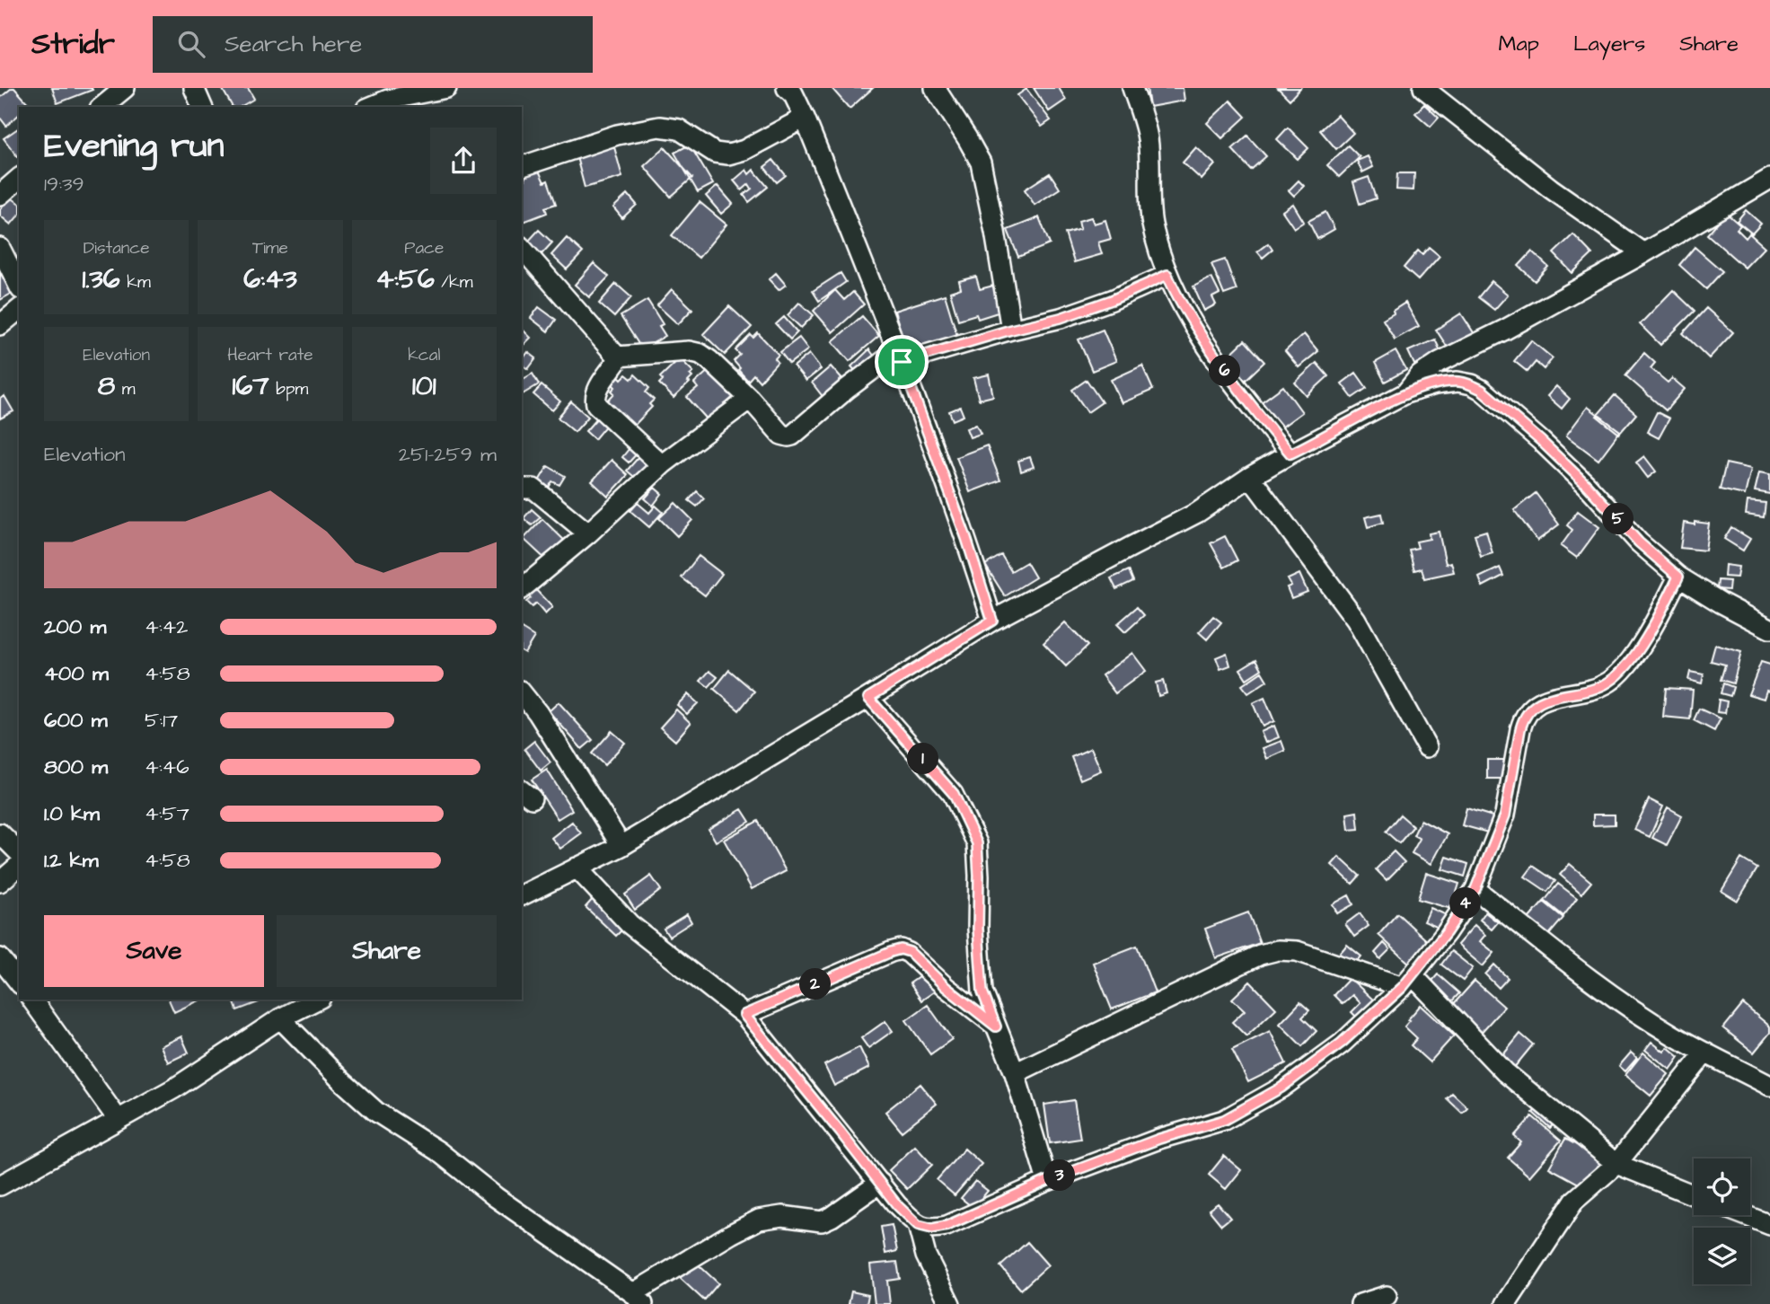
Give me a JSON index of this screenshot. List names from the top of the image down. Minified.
{"page":{"header":"Stridr","search":"Search here","nav":["Map","Layers","Share"],"heading":["Evening run","19:39"],"stats":[["Distance","1.36 km"],["Time","6:43"],["Pace","4:56 /km"],["Elevation","8 m"],["Heart rate","167 bpm"],["kcal","101"]],"pins":["6","5","1","4","2","3"],"chart":["Elevation","251–259 m"],"list":[{"name":"200 m","note":"4:42"},{"name":"400 m","note":"4:58"},{"name":"600 m","note":"5:17"},{"name":"800 m","note":"4:46"},{"name":"1.0 km","note":"4:57"},{"name":"1.2 km","note":"4:58"}],"buttons":["Save","Share"]}}
